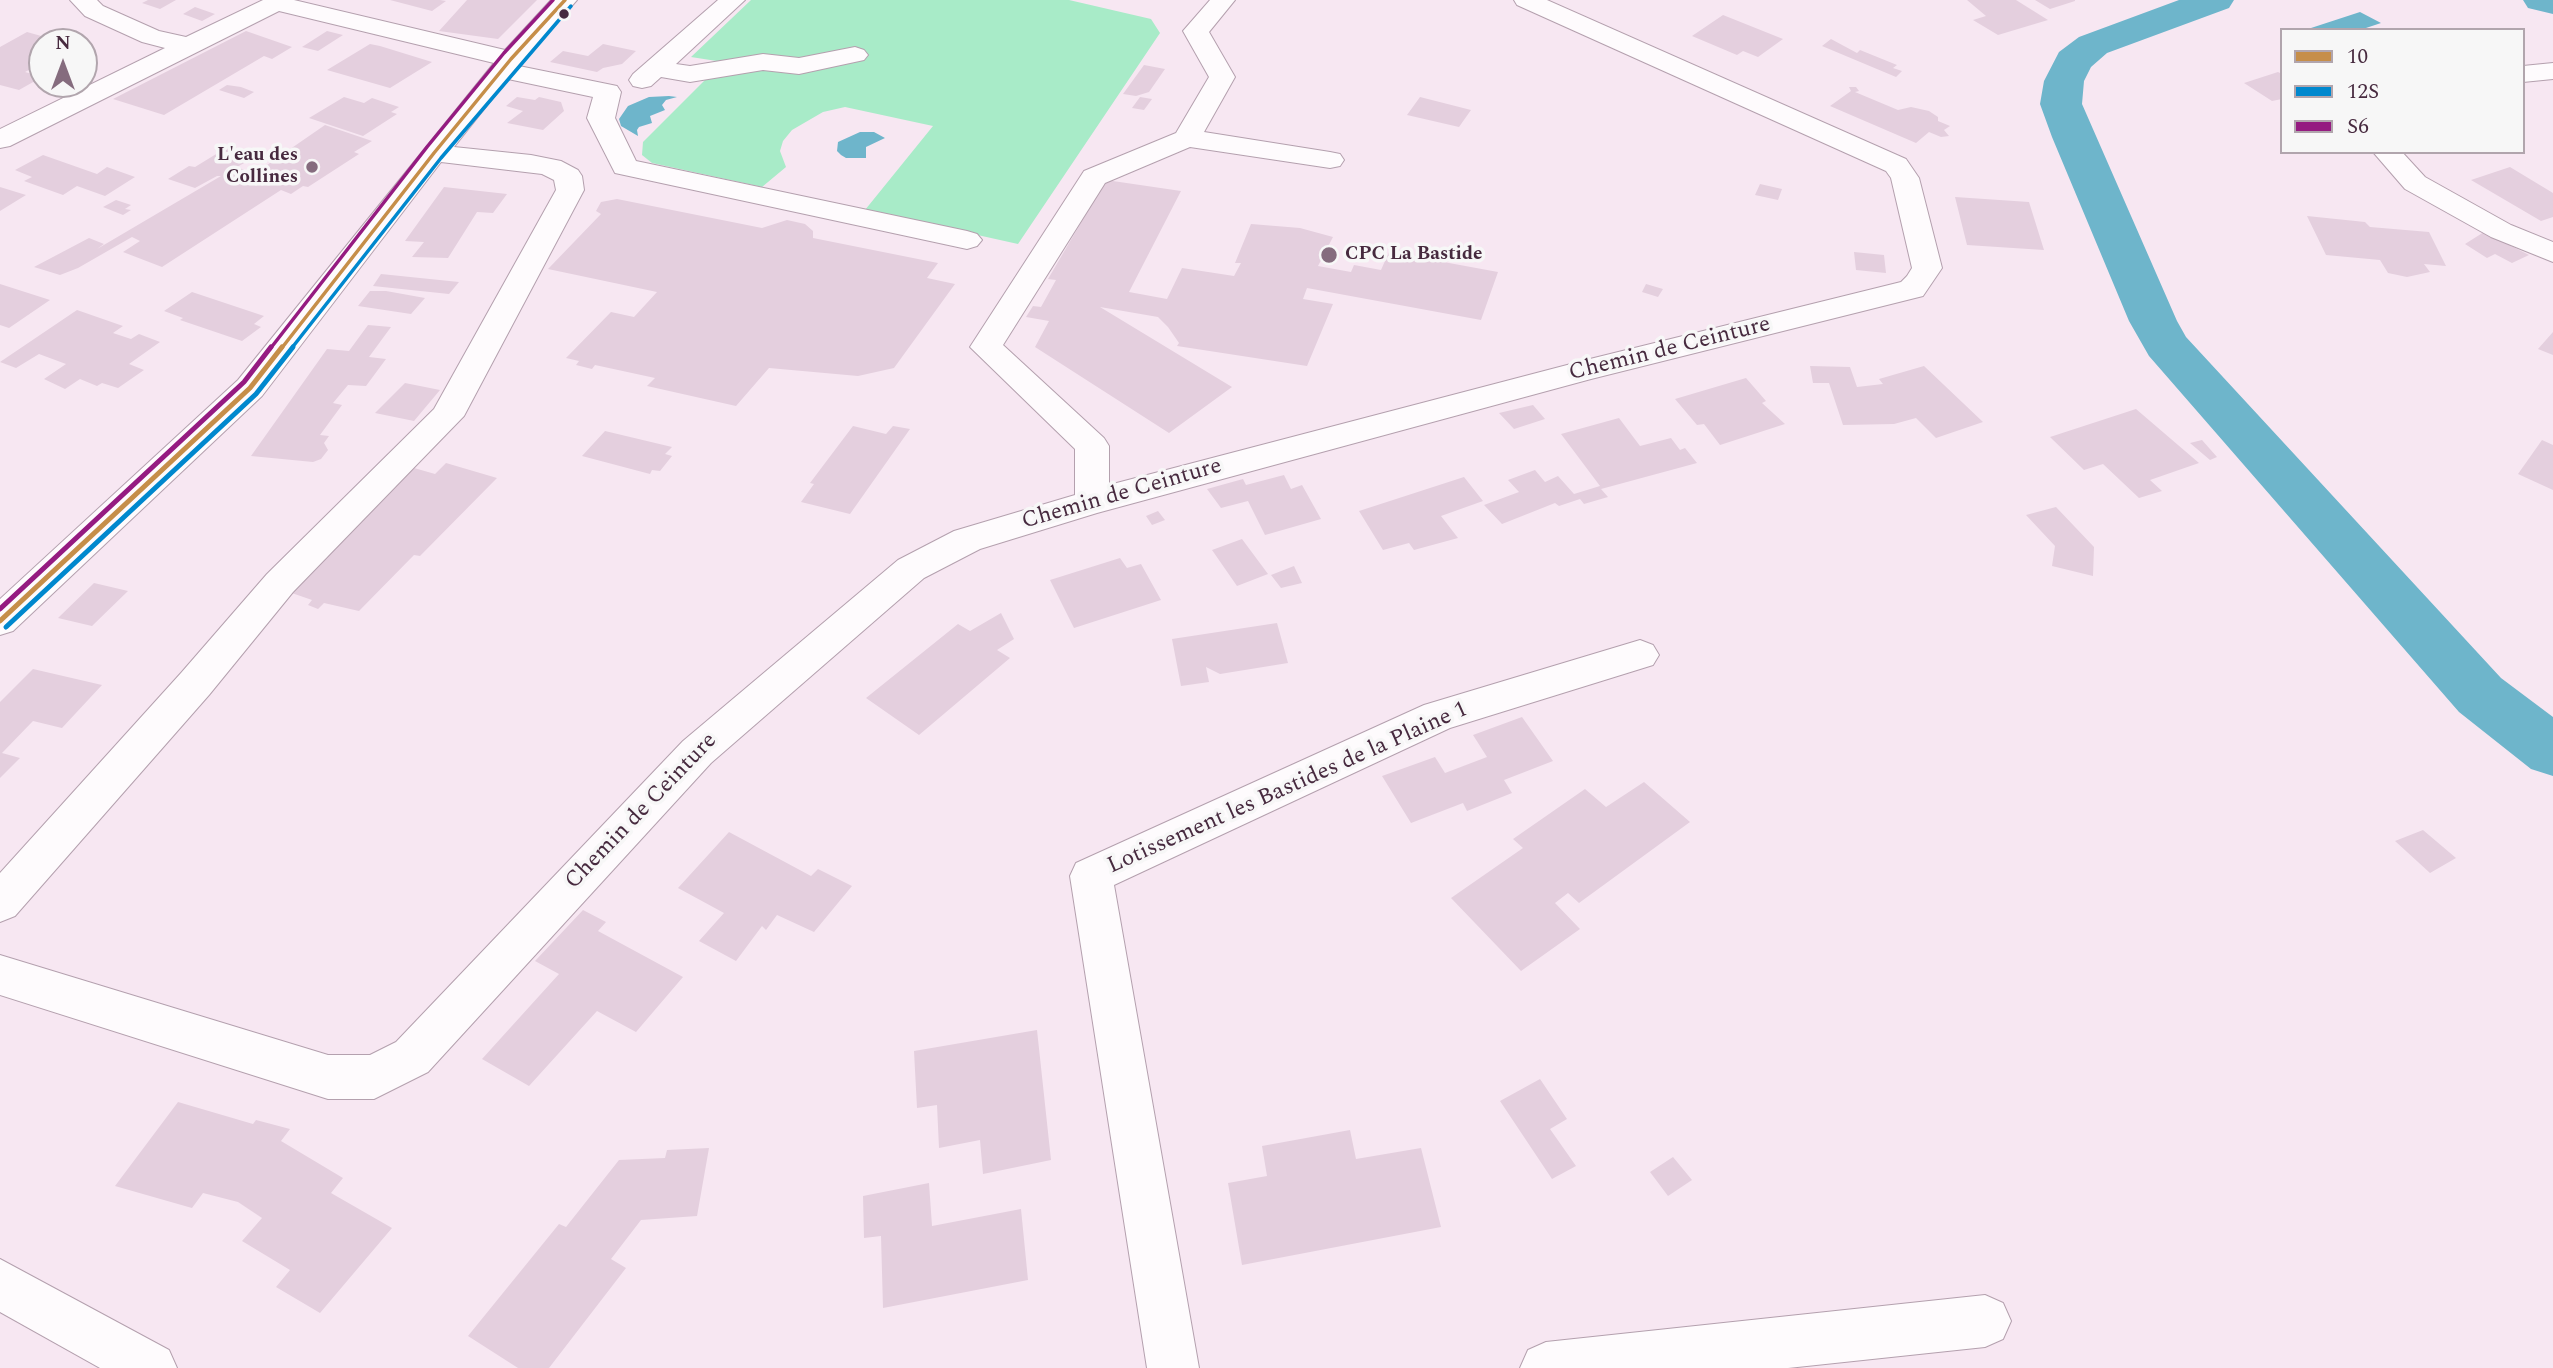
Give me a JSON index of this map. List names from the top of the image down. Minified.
{"streets":{"street":["Chemin de Ceinture","Lotissement les Bastides de la Plaine 1"]},"places":["L'eau des Collines","CPC La Bastide"],"lines":["transit line 10","transit line S6","transit line 12S"],"legend":["10","12S","S6"],"north":"top"}
